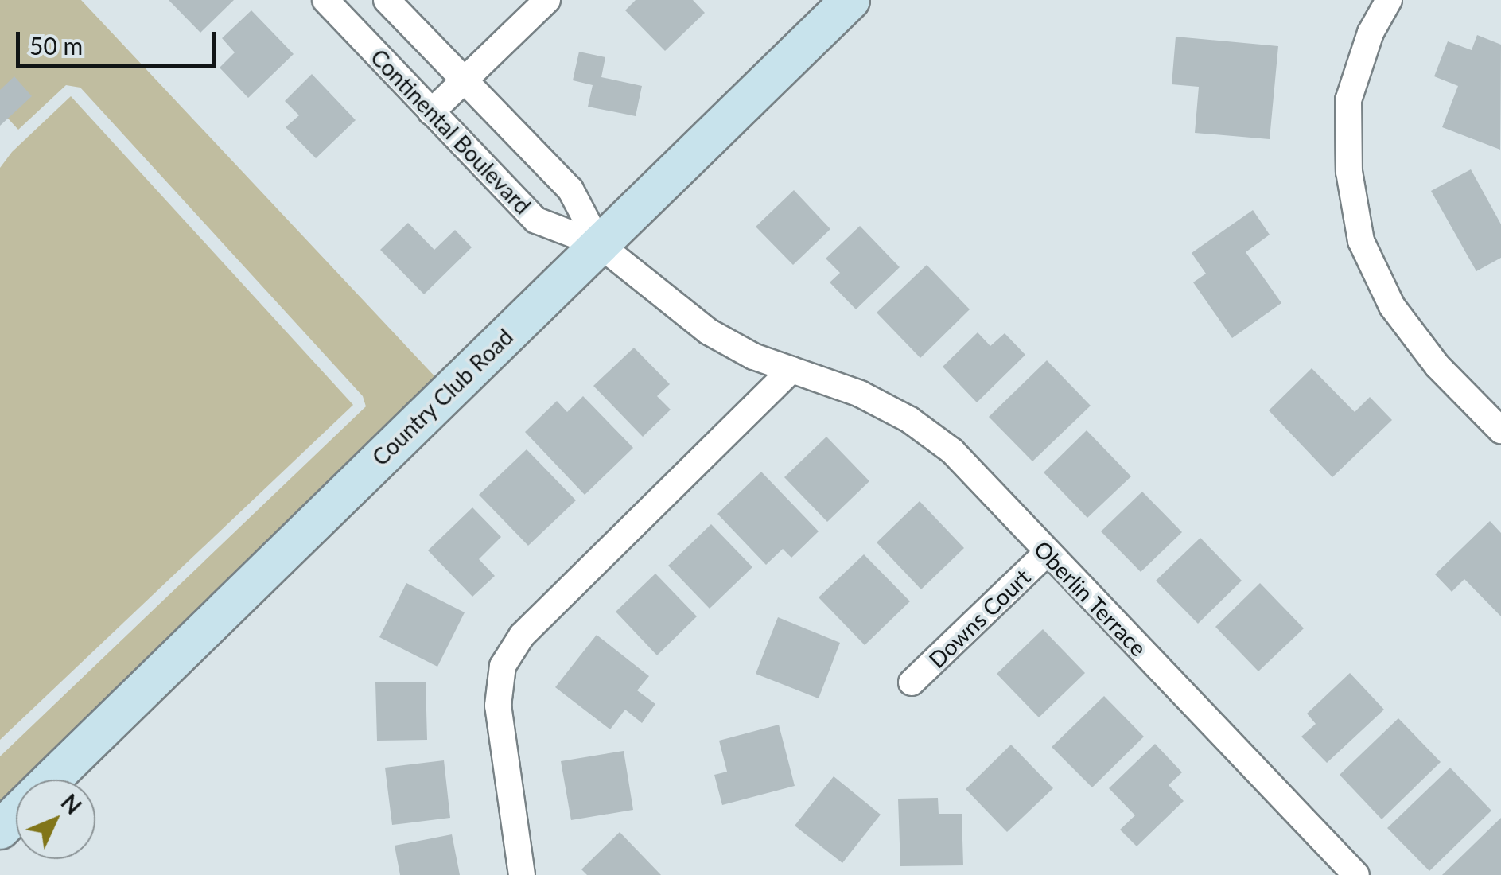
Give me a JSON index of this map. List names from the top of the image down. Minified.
{"streets":{"main road":["Country Club Road"],"street":["Continental Boulevard","Oberlin Terrace","Downs Court"]},"crossings":[["Continental Boulevard","Country Club Road"],["Continental Boulevard","Oberlin Terrace"],["Country Club Road","Oberlin Terrace"],["Oberlin Terrace","Downs Court"]],"scale_bar":"50 m","north":"top right"}
